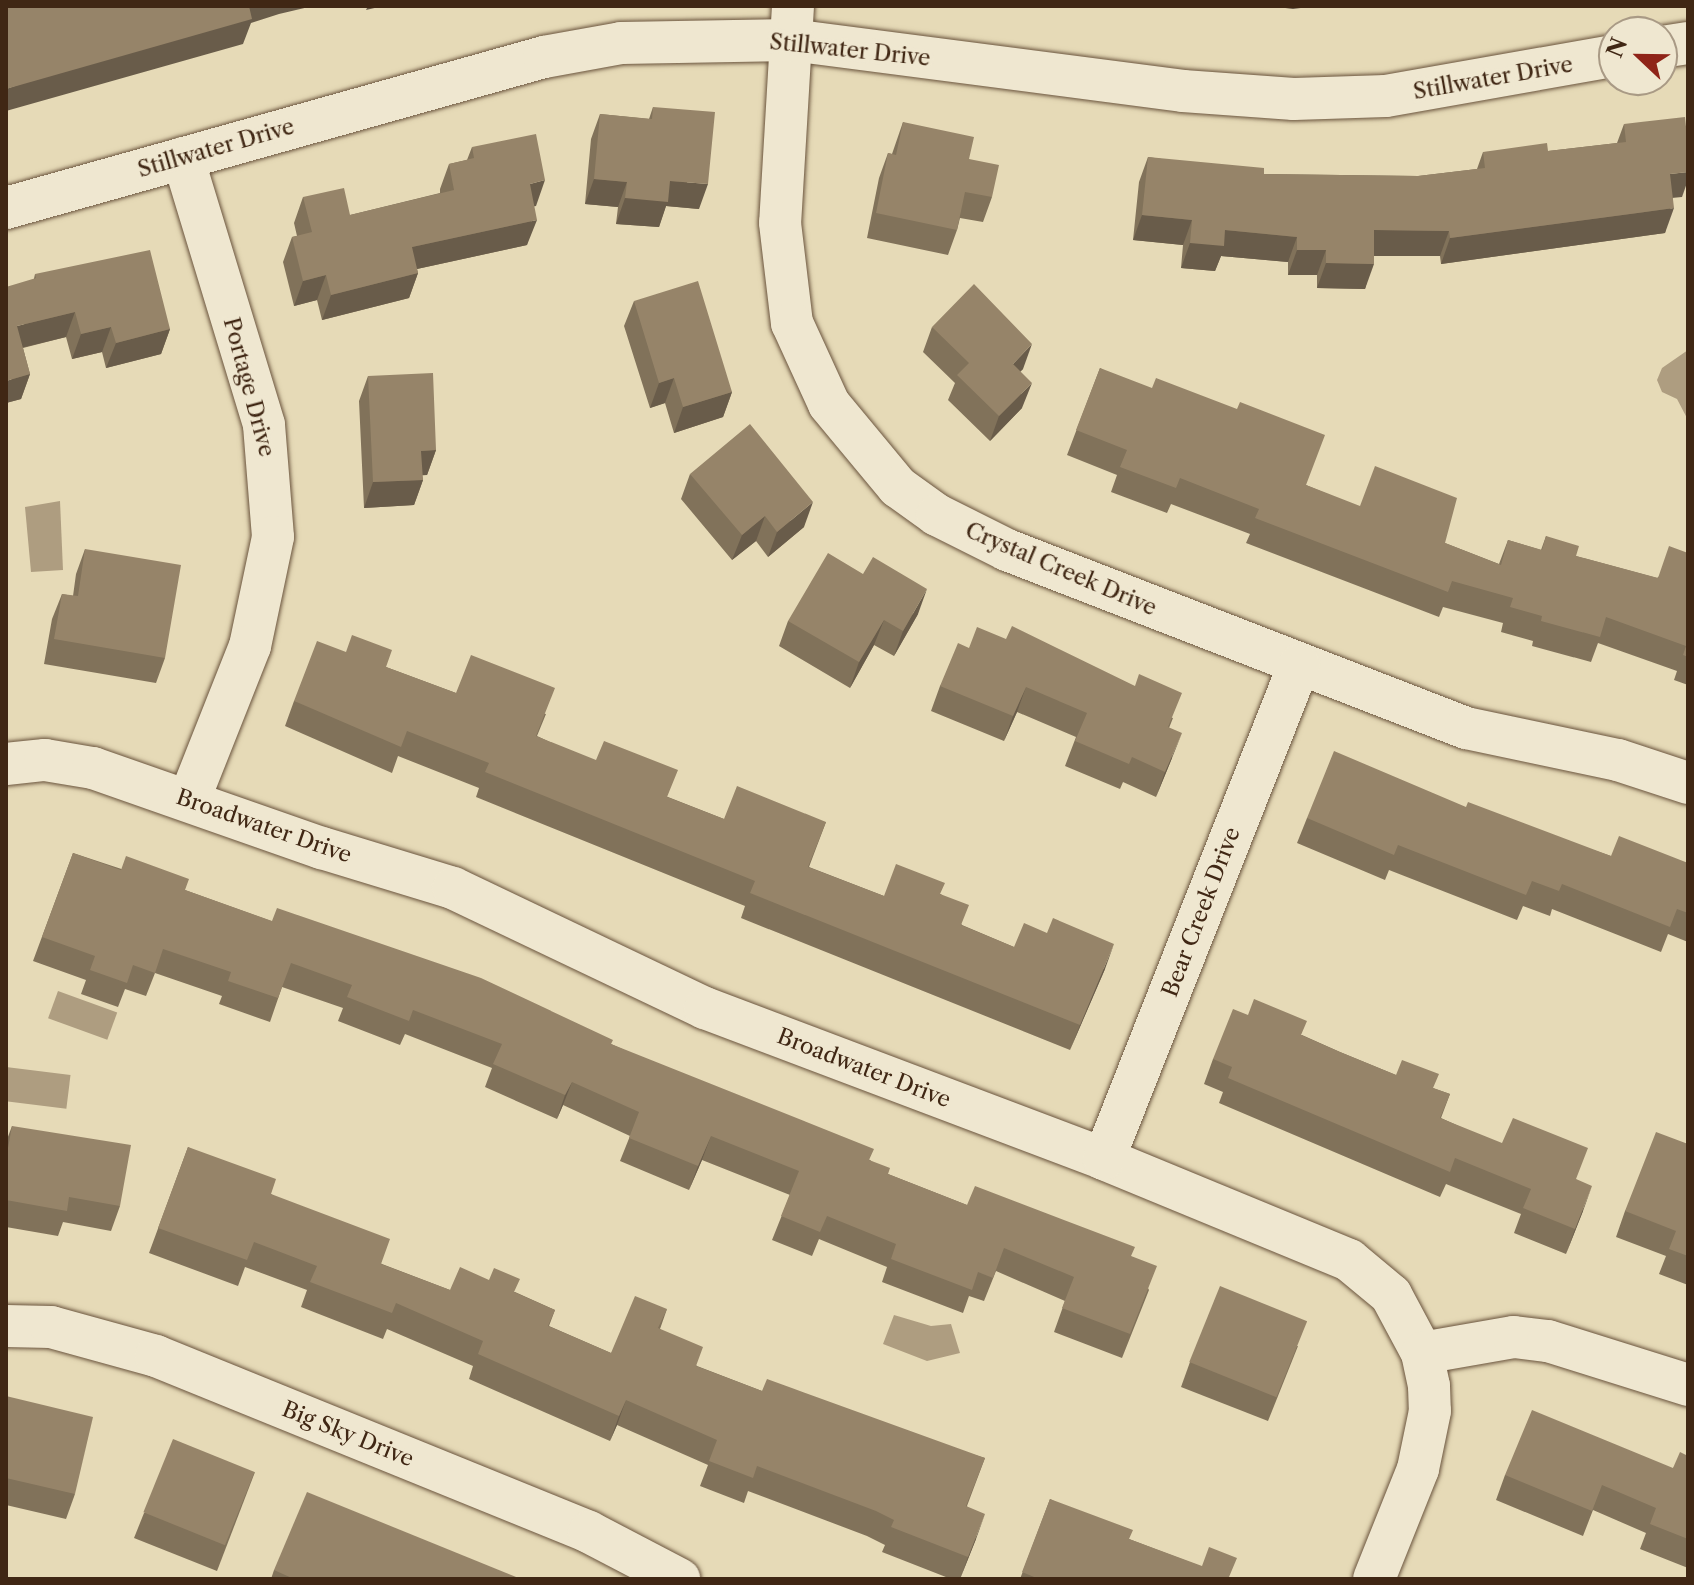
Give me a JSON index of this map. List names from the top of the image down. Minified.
{"streets":{"street":["Stillwater Drive","Portage Drive","Crystal Creek Drive","Broadwater Drive","Bear Creek Drive","Big Sky Drive"]},"crossings":[["Stillwater Drive","Portage Drive"],["Stillwater Drive","Crystal Creek Drive"],["Portage Drive","Broadwater Drive"],["Crystal Creek Drive","Bear Creek Drive"],["Broadwater Drive","Bear Creek Drive"]],"north":"left"}
